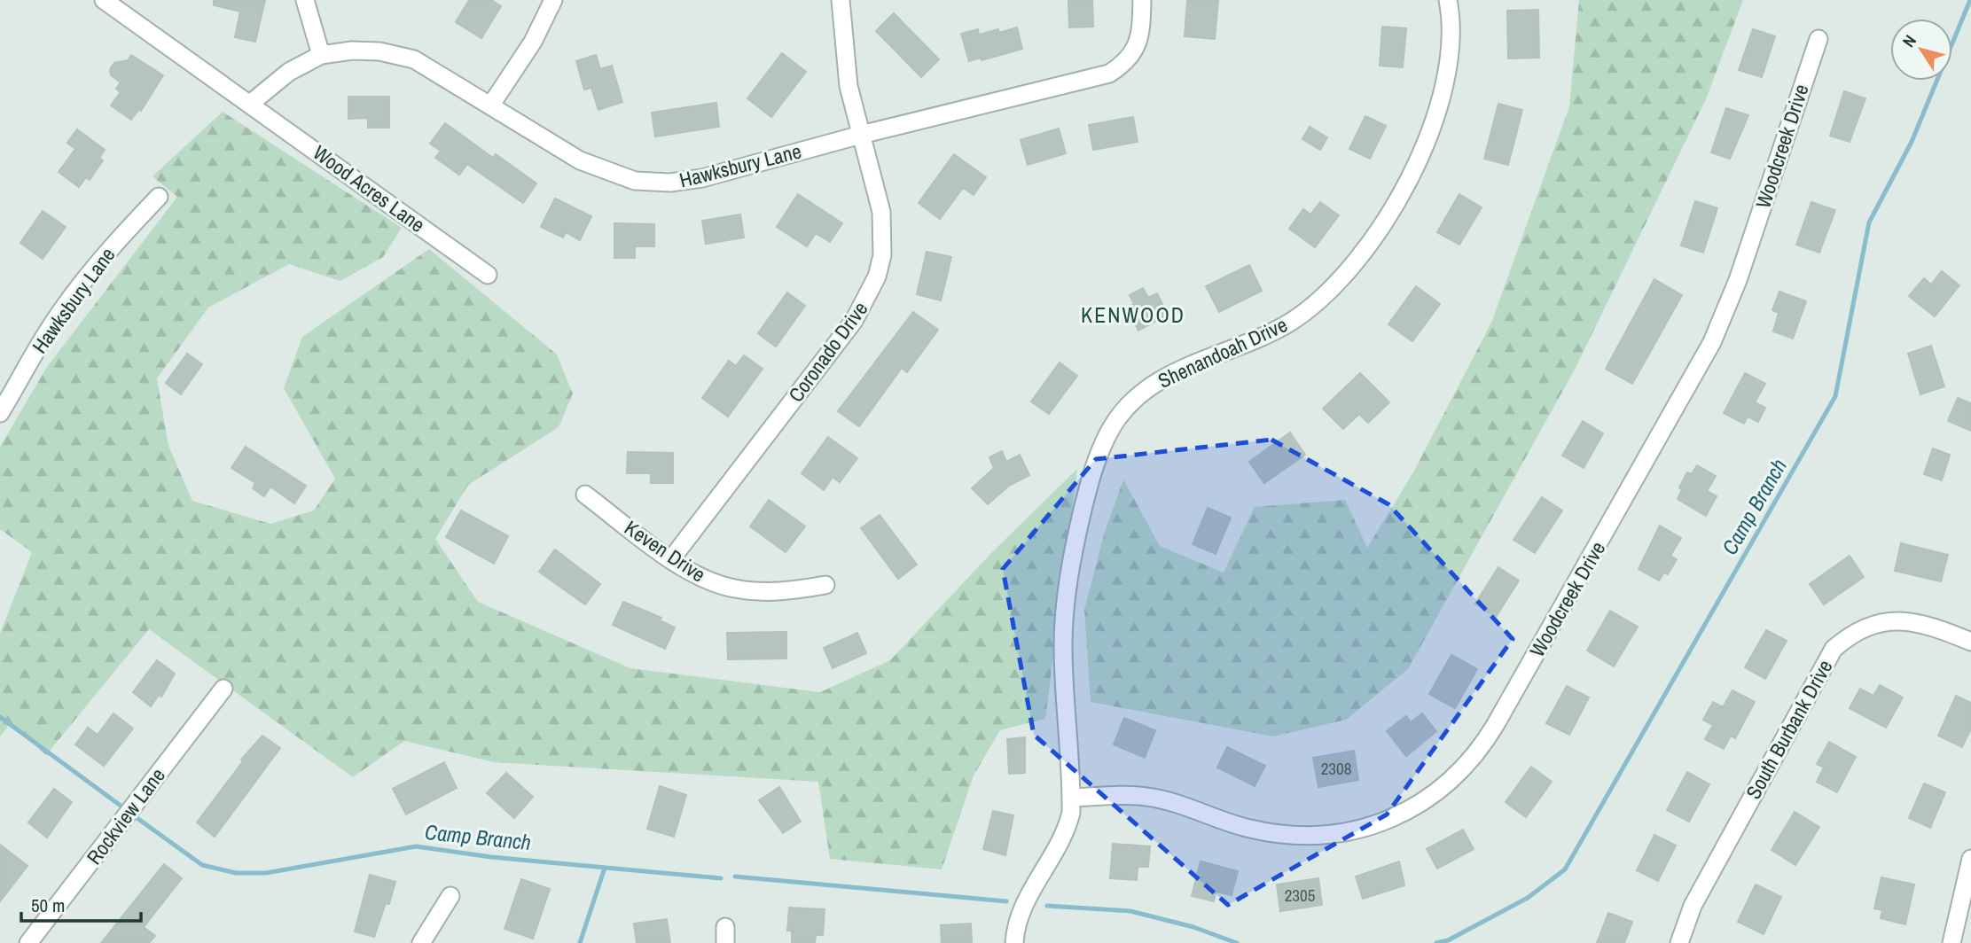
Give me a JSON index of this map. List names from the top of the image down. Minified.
{"streets":{"street":["Woodcreek Drive","Hawksbury Lane","Wood Acres Lane","Coronado Drive","Shenandoah Drive","Keven Drive","South Burbank Drive","Rockview Lane"]},"crossings":[["Woodcreek Drive","Shenandoah Drive"],["Hawksbury Lane","Wood Acres Lane"],["Hawksbury Lane","Coronado Drive"],["Coronado Drive","Keven Drive"]],"districts":["KENWOOD"],"water":["Camp Branch"],"house_numbers":["2308","2305"],"scale_bar":"50 m","north":"top left"}
